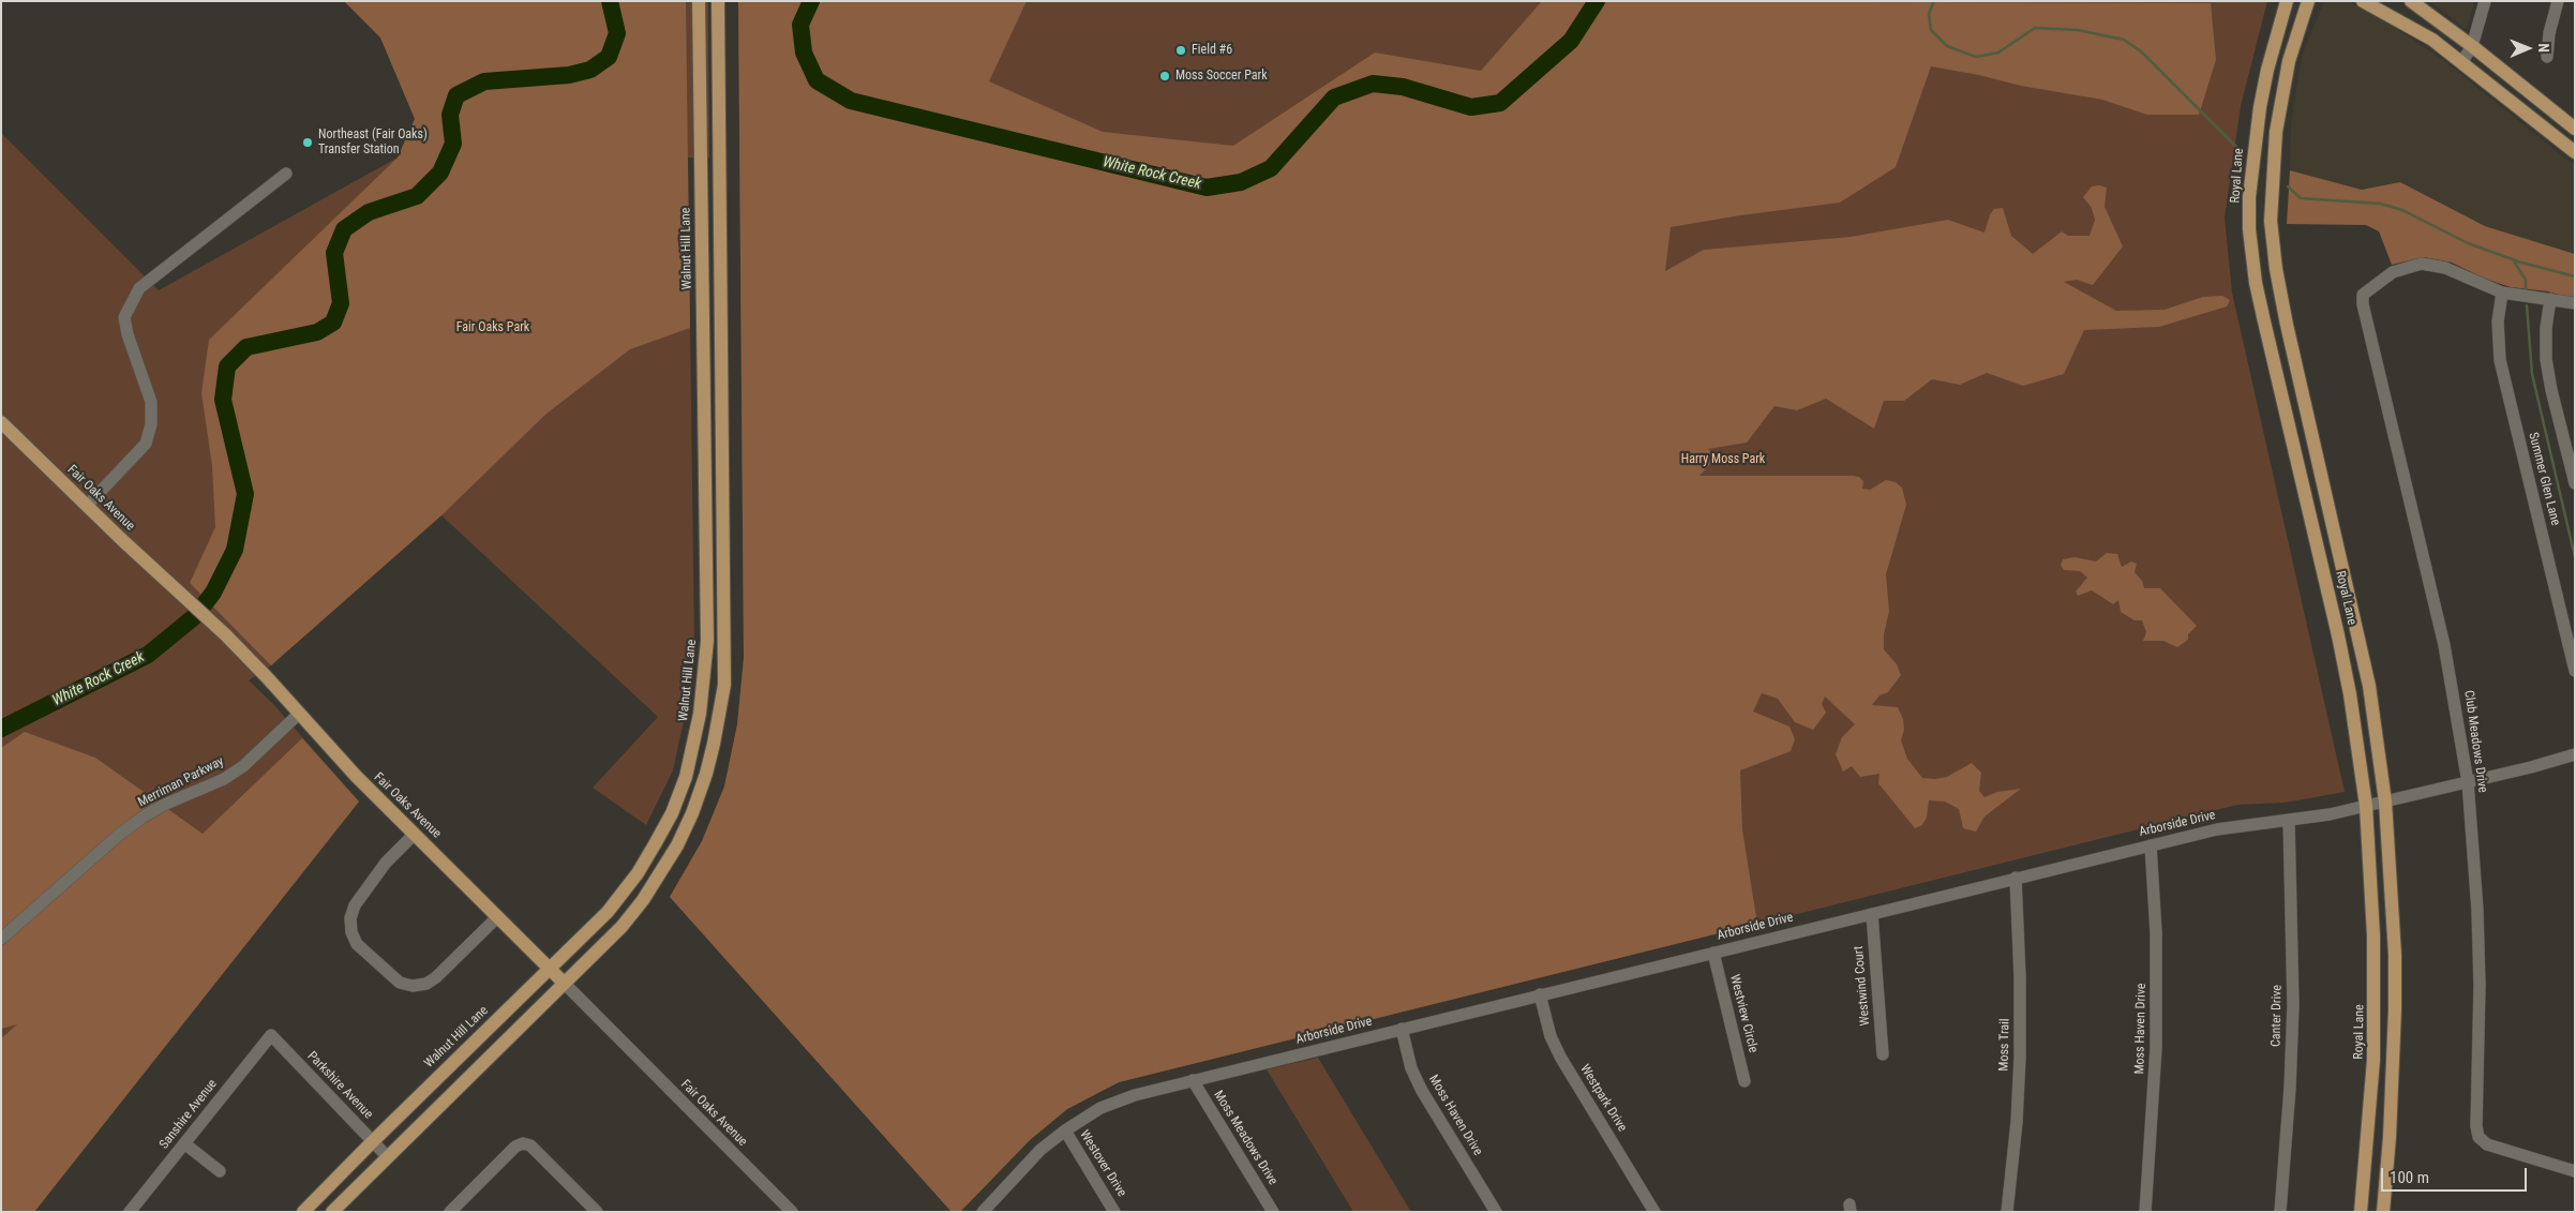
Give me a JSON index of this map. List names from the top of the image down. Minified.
{"streets":{"main road":["Royal Lane","Walnut Hill Lane","Fair Oaks Avenue"],"street":["Summer Glen Lane","Club Meadows Drive","Merriman Parkway","Arborside Drive","Westwind Court","Westview Circle","Canter Drive","Moss Haven Drive","Moss Trail","Parkshire Avenue","Westpark Drive","Sanshire Avenue","Moss Meadows Drive","Westover Drive"]},"crossings":[["Royal Lane","Arborside Drive"],["Walnut Hill Lane","Fair Oaks Avenue"],["Walnut Hill Lane","Parkshire Avenue"],["Summer Glen Lane","Club Meadows Drive"],["Fair Oaks Avenue","Merriman Parkway"],["Club Meadows Drive","Arborside Drive"],["Arborside Drive","Westwind Court"],["Arborside Drive","Westview Circle"],["Arborside Drive","Canter Drive"],["Arborside Drive","Moss Haven Drive"],["Arborside Drive","Moss Trail"],["Arborside Drive","Westpark Drive"],["Arborside Drive","Moss Meadows Drive"],["Arborside Drive","Westover Drive"],["Parkshire Avenue","Sanshire Avenue"]],"water":["White Rock Creek"],"parks":["Fair Oaks Park","Harry Moss Park"],"places":["Field #6","Moss Soccer Park","Northeast (Fair Oaks) Transfer Station"],"scale_bar":"100 m","north":"right"}
